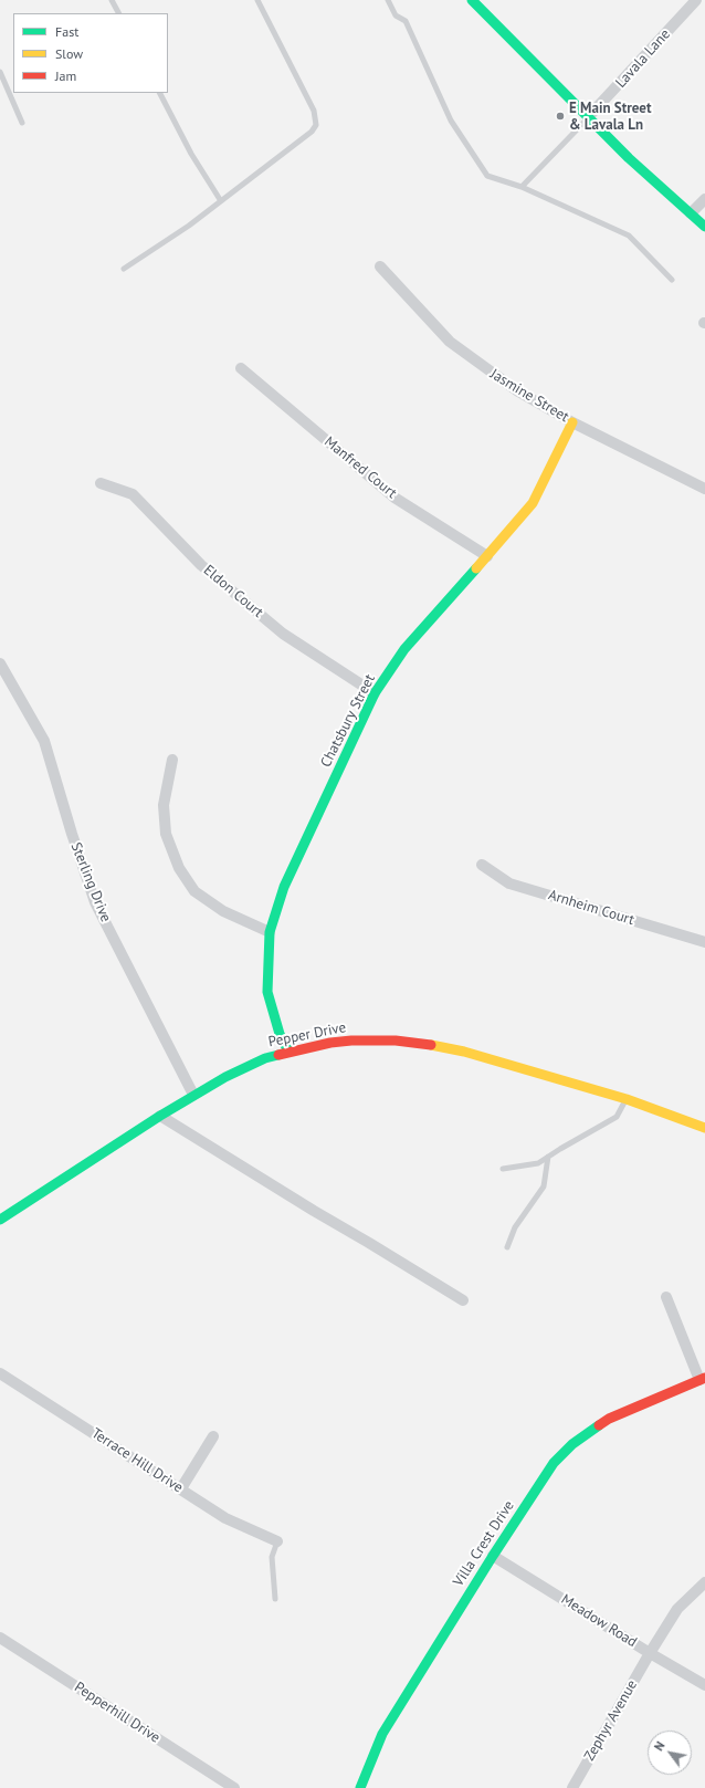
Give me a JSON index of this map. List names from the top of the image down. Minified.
{"streets":{"street":["Lavala Lane","Jasmine Street","Manfred Court","Eldon Court","Chatsbury Street","Sterling Drive","Arnheim Court","Pepper Drive","Terrace Hill Drive","Villa Crest Drive","Meadow Road","Pepperhill Drive","Zephyr Avenue"]},"crossings":[["Jasmine Street","Chatsbury Street"],["Manfred Court","Chatsbury Street"],["Eldon Court","Chatsbury Street"],["Chatsbury Street","Pepper Drive"],["Sterling Drive","Pepper Drive"],["Villa Crest Drive","Meadow Road"],["Meadow Road","Zephyr Avenue"]],"places":["E Main Street & Lavala Ln"],"legend":["Fast","Slow","Jam"],"north":"top left"}
